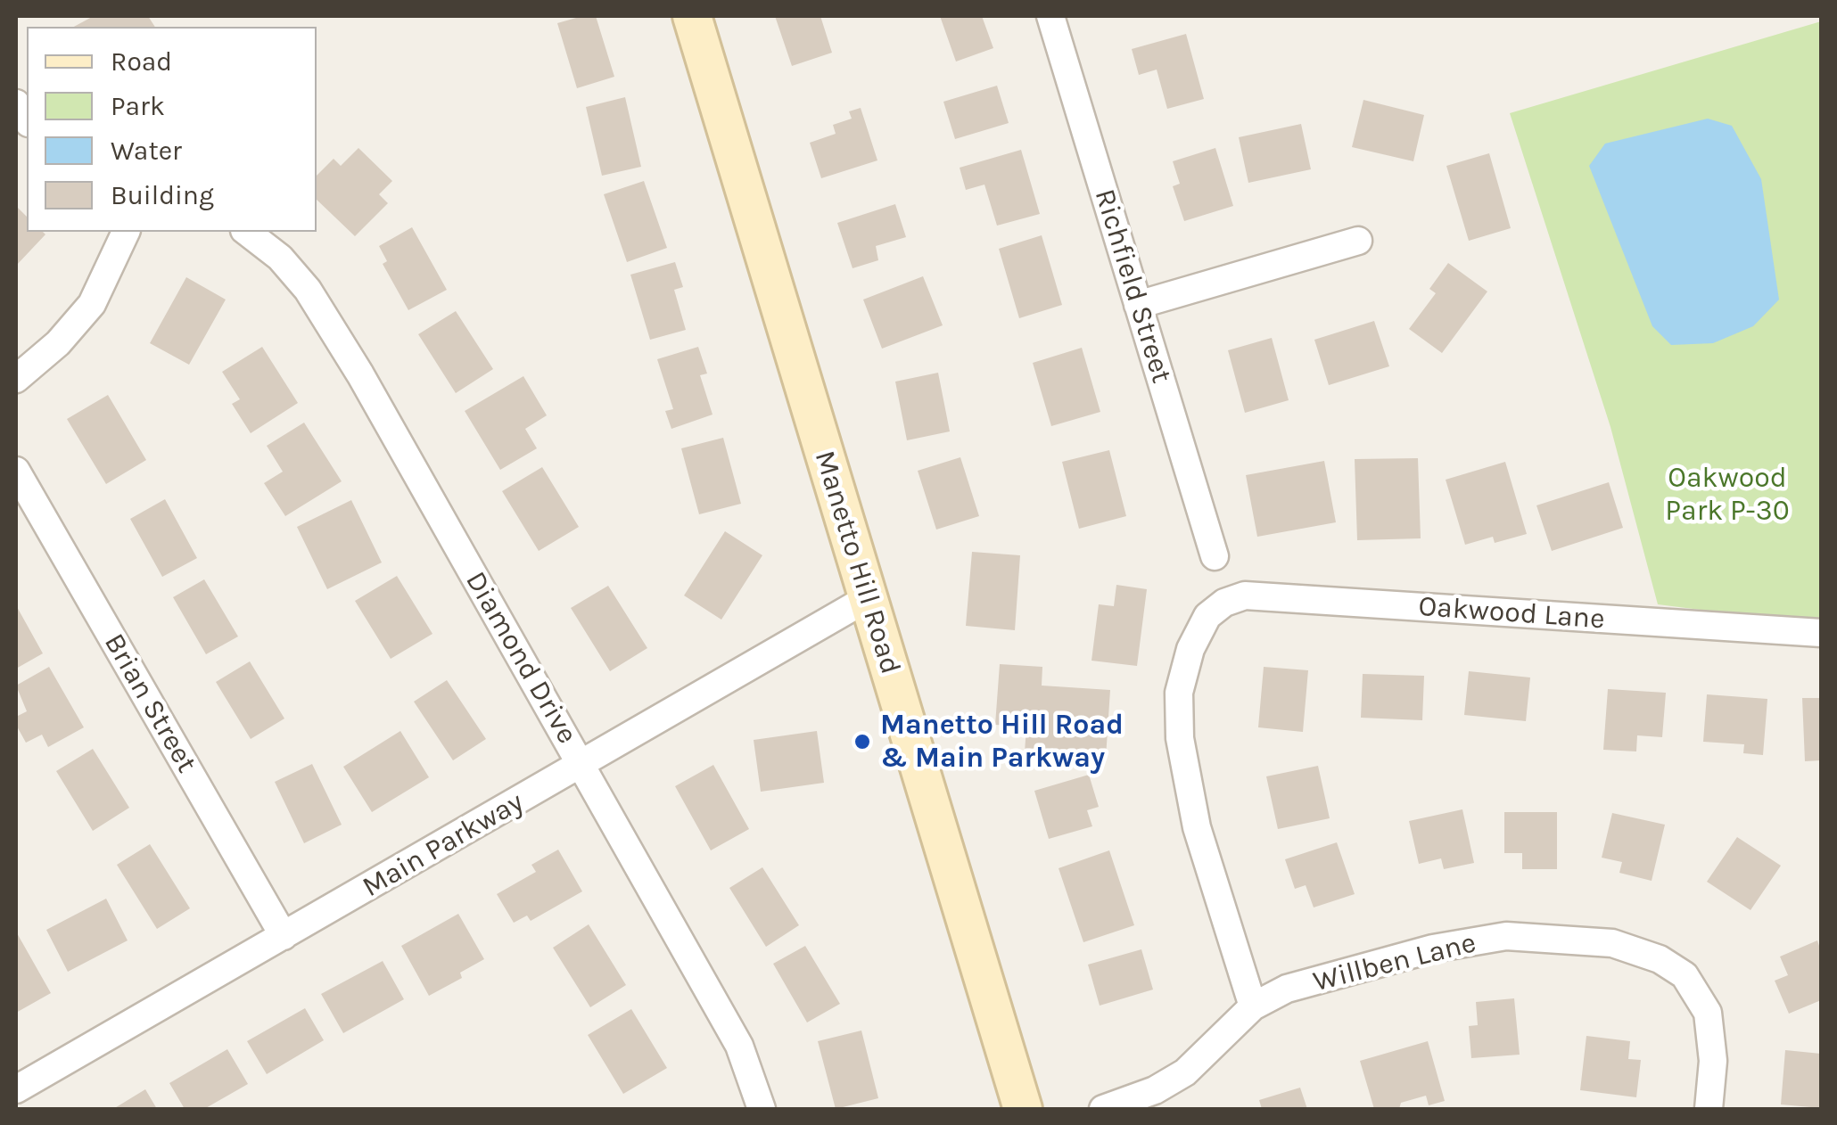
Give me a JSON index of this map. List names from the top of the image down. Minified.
{"streets":{"main road":["Manetto Hill Road"],"street":["Richfield Street","Oakwood Lane","Diamond Drive","Brian Street","Main Parkway","Willben Lane"]},"crossings":[["Manetto Hill Road","Main Parkway"],["Oakwood Lane","Willben Lane"],["Diamond Drive","Main Parkway"],["Brian Street","Main Parkway"]],"parks":["Oakwood Park P-30"],"places":["Manetto Hill Road & Main Parkway"],"legend":["Road","Park","Water","Building"]}
